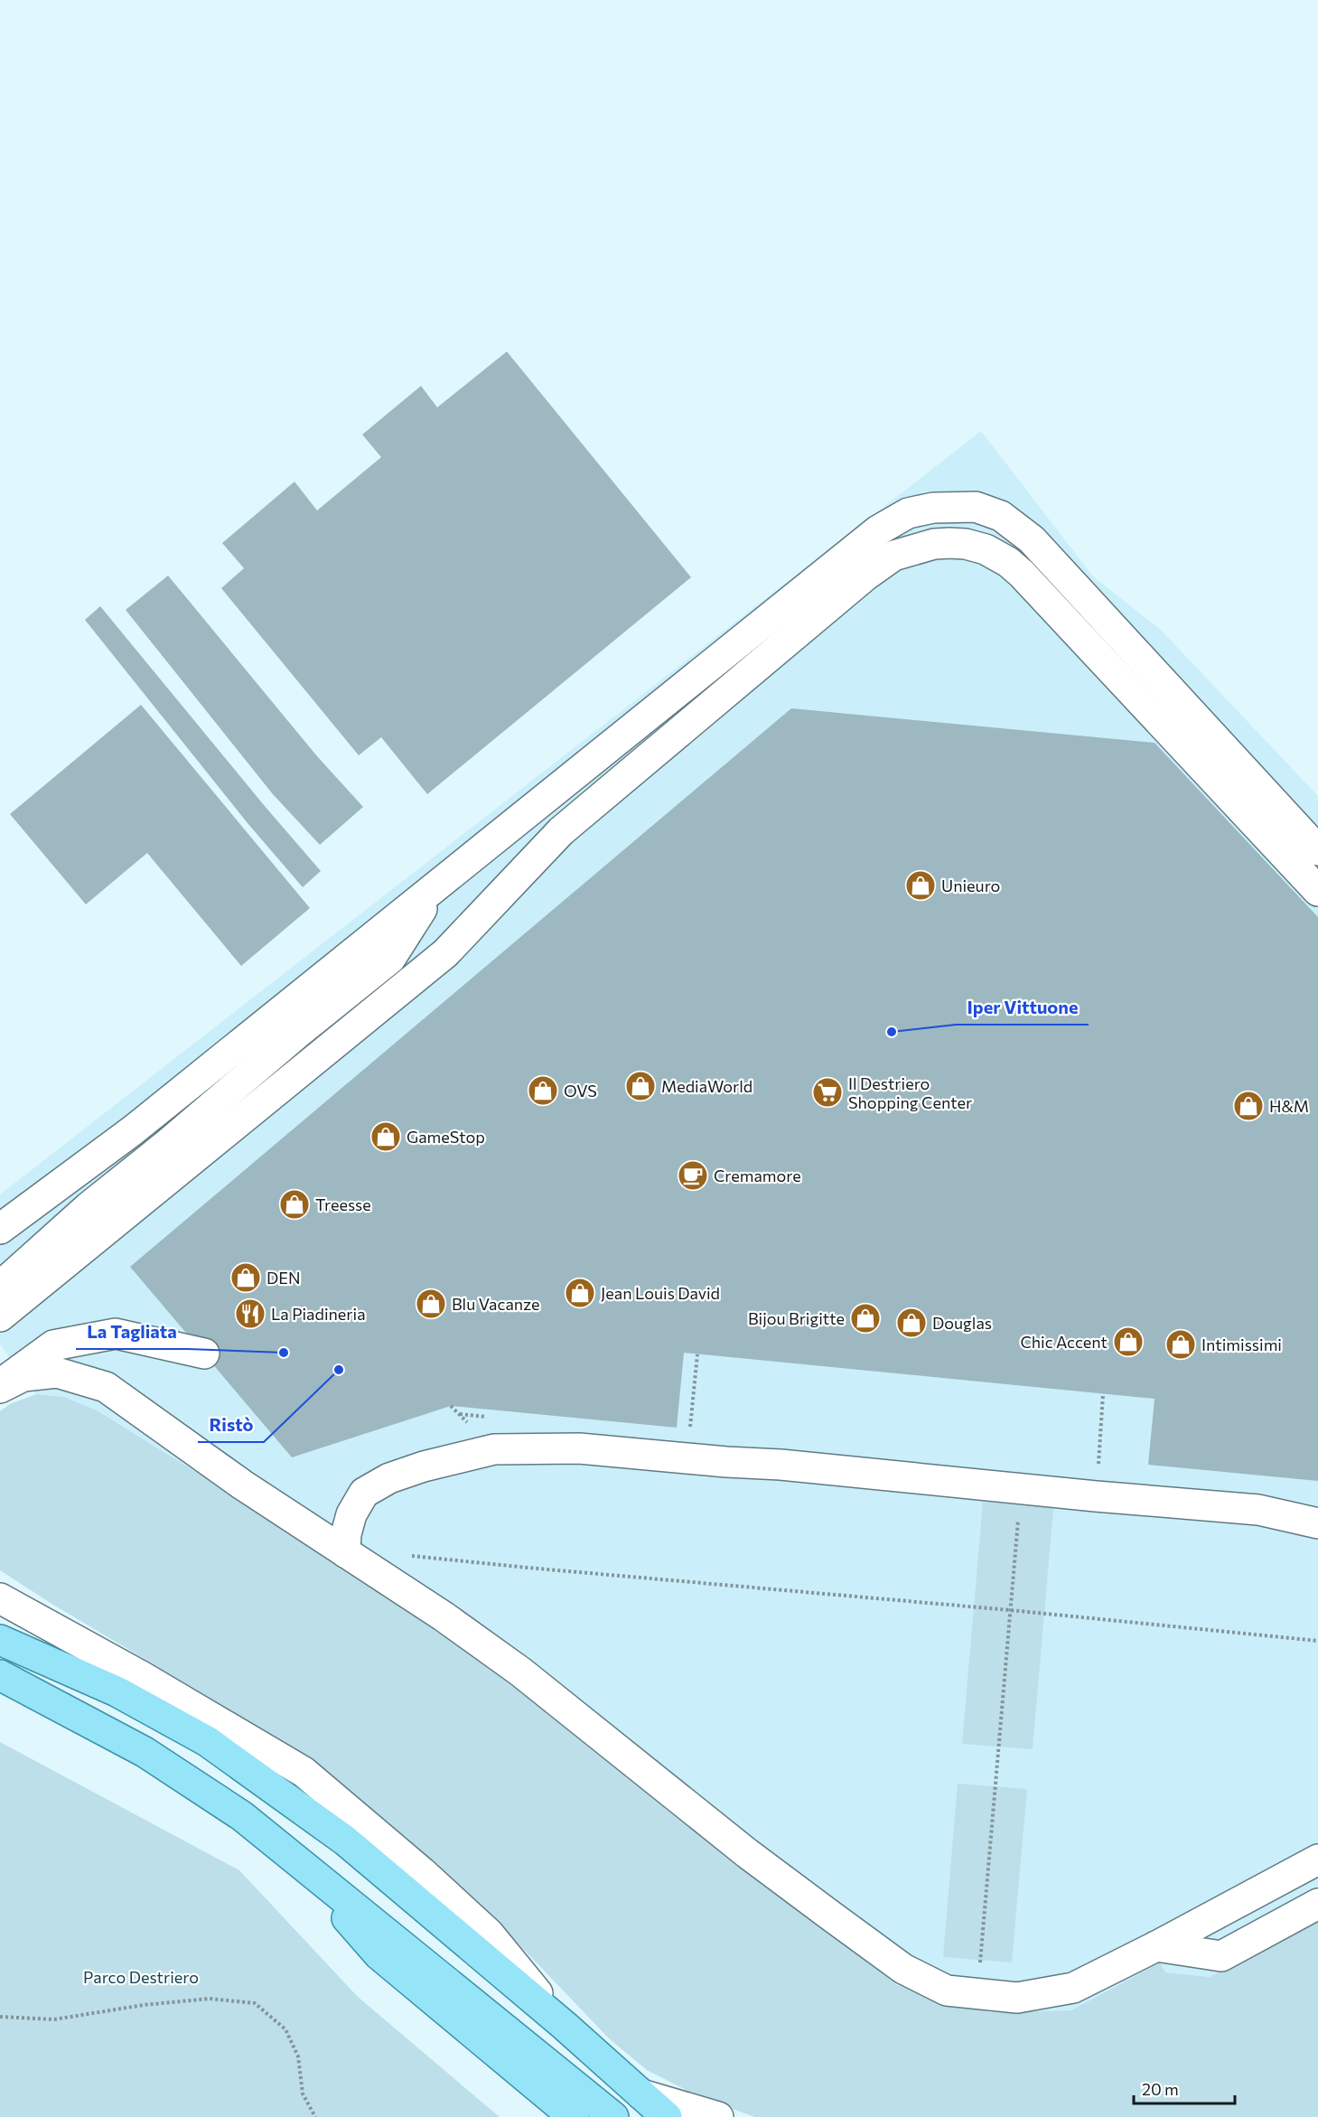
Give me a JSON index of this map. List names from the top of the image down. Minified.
{"parks":["Parco Destriero"],"places":{"shop":["Unieuro","MediaWorld","OVS","H&M","GameStop","Treesse","DEN","Jean Louis David","Blu Vacanze","Bijou Brigitte","Douglas","Chic Accent","Intimissimi"],"other":["Iper Vittuone","La Tagliata","Ristò"],"supermarket":["Il Destriero Shopping Center"],"cafe":["Cremamore"],"restaurant":["La Piadineria"]},"scale_bar":"20 m"}
